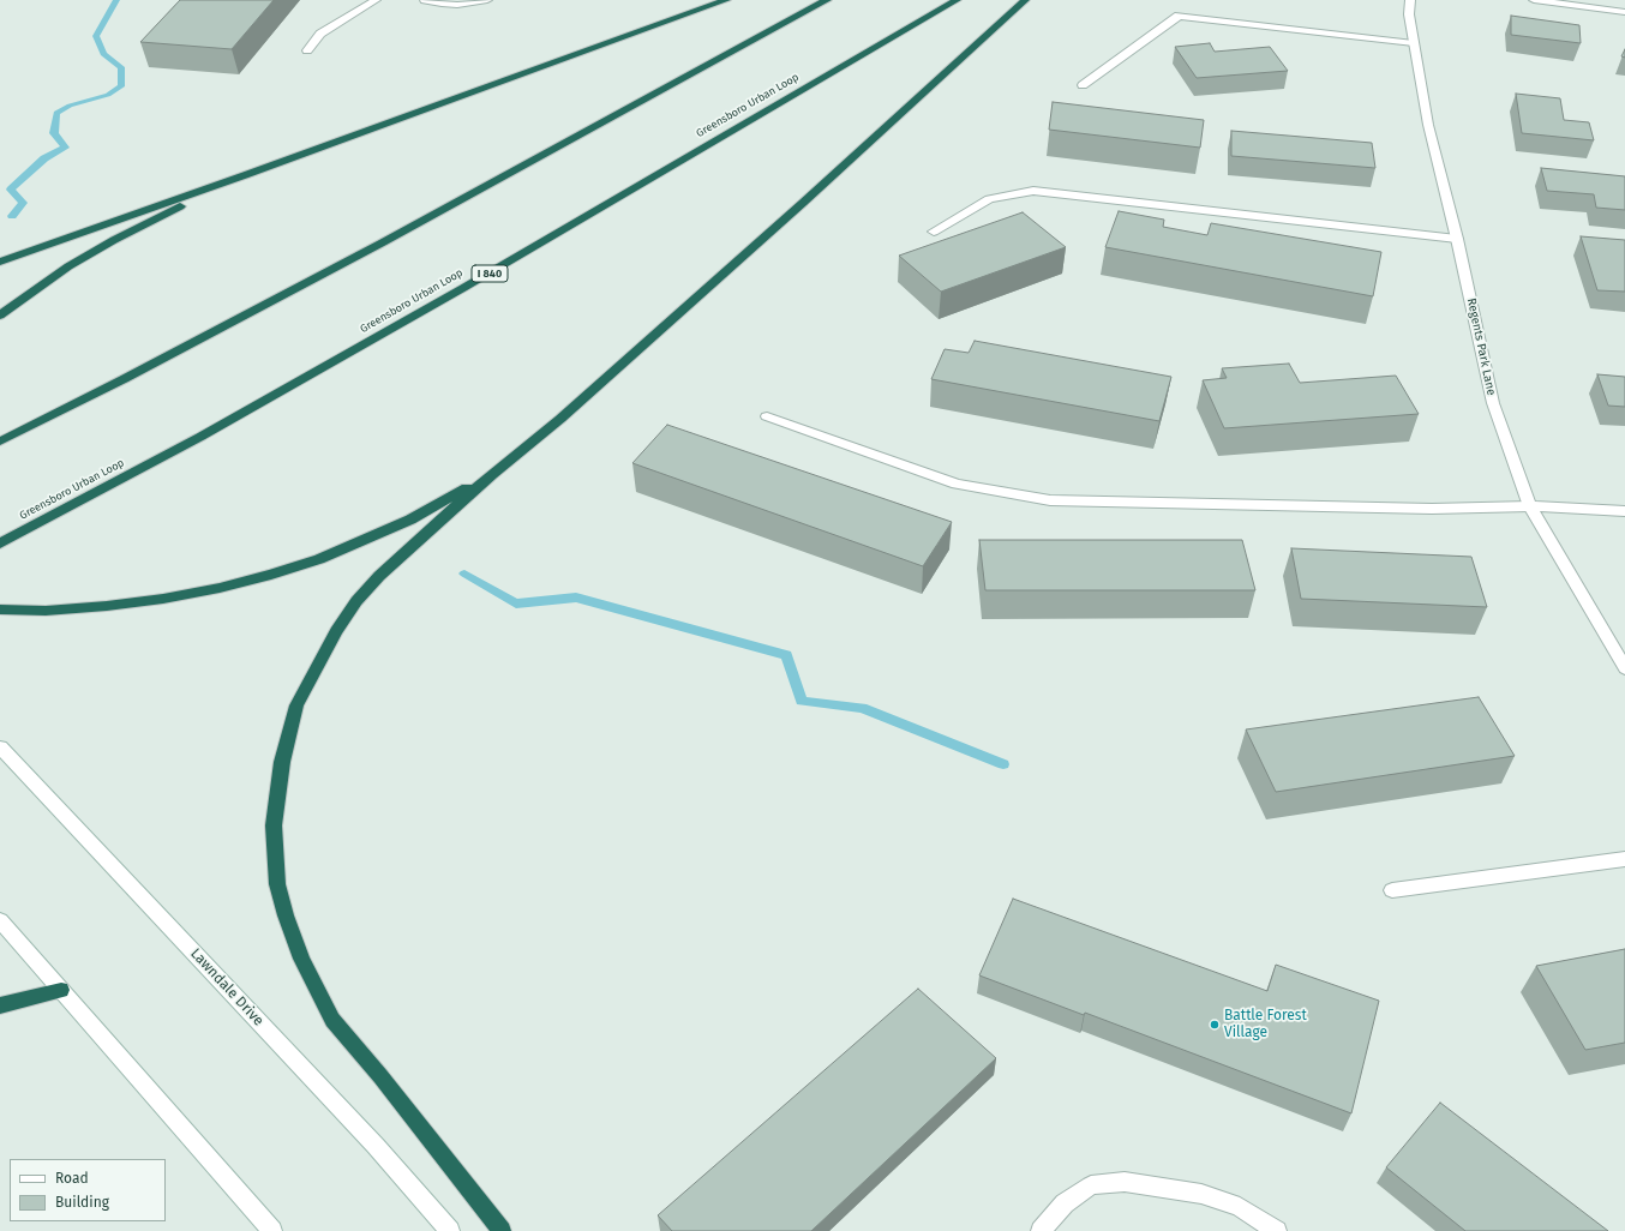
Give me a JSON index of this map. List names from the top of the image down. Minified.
{"streets":{"highway":["Greensboro Urban Loop","I 840"],"street":["Regents Park Lane","Lawndale Drive"]},"places":["Battle Forest Village"],"legend":["Road","Building"]}
